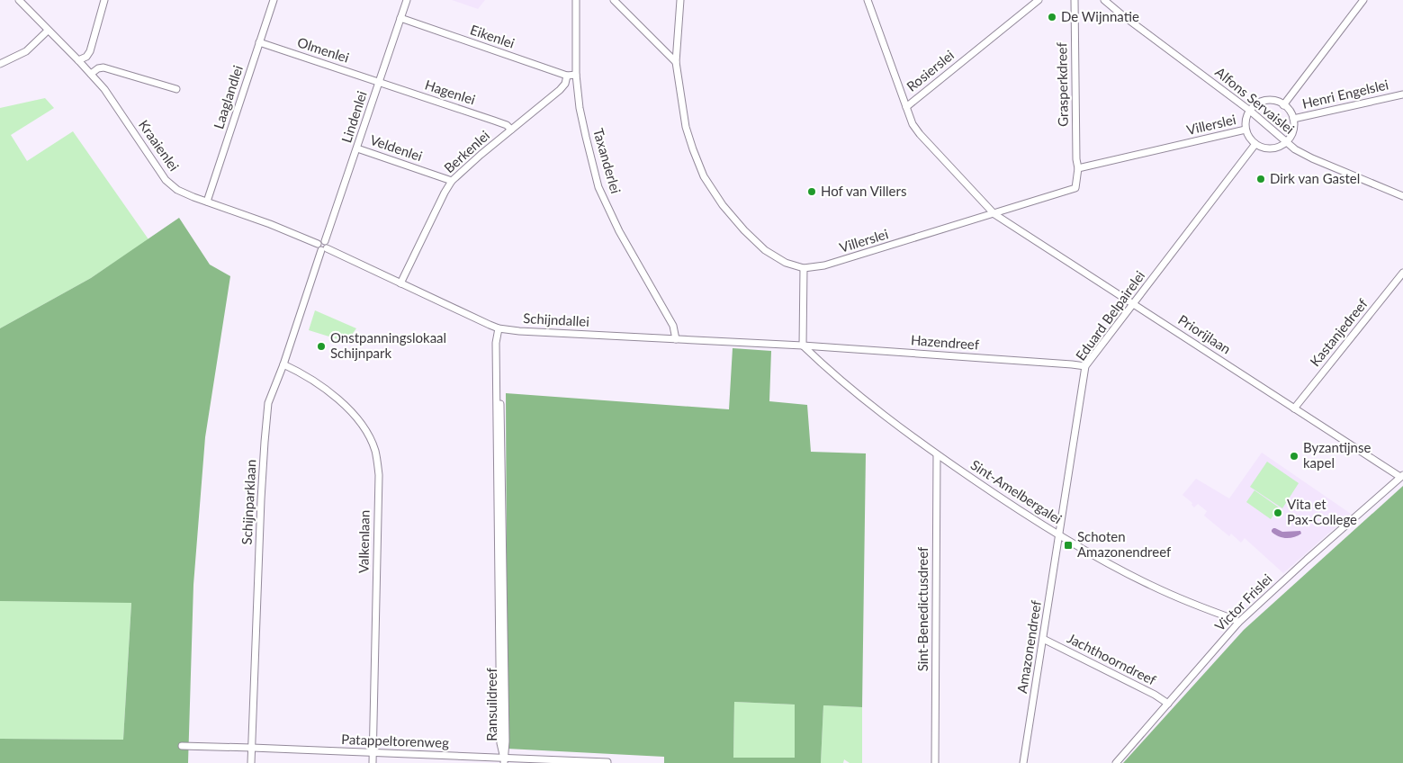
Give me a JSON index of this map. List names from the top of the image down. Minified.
{"streets":{"street":["Eikenlei","Olmenlei","Rosierslei","Grasperkdreef","Hagenlei","Henri Engelslei","Laaglandlei","Alfons Servaislei","Lindenlei","Villerslei","Kraaienlei","Veldenlei","Berkenlei","Taxanderlei","Eduard Belpairelei","Schijndallei","Kastanjedreef","Priorijlaan","Hazendreef","Sint-Amelbergalei","Schijnparklaan","Valkenlaan","Victor Frislei","Sint-Benedictusdreef","Amazonendreef","Jachthoorndreef","Ransuildreef","Patappeltorenweg"]},"crossings":[["Eikenlei","Lindenlei"],["Eikenlei","Taxanderlei"],["Olmenlei","Hagenlei"],["Olmenlei","Laaglandlei"],["Olmenlei","Lindenlei"],["Rosierslei","Villerslei"],["Rosierslei","Priorijlaan"],["Grasperkdreef","Villerslei"],["Hagenlei","Lindenlei"],["Hagenlei","Berkenlei"],["Laaglandlei","Kraaienlei"],["Lindenlei","Kraaienlei"],["Lindenlei","Veldenlei"],["Lindenlei","Schijndallei"],["Lindenlei","Schijnparklaan"],["Villerslei","Priorijlaan"],["Kraaienlei","Schijndallei"],["Kraaienlei","Schijnparklaan"],["Veldenlei","Berkenlei"],["Berkenlei","Schijndallei"],["Taxanderlei","Schijndallei"],["Eduard Belpairelei","Priorijlaan"],["Eduard Belpairelei","Hazendreef"],["Eduard Belpairelei","Sint-Amelbergalei"],["Eduard Belpairelei","Amazonendreef"],["Schijndallei","Hazendreef"],["Schijndallei","Sint-Amelbergalei"],["Schijndallei","Schijnparklaan"],["Schijndallei","Ransuildreef"],["Kastanjedreef","Priorijlaan"],["Priorijlaan","Victor Frislei"],["Hazendreef","Sint-Amelbergalei"],["Sint-Amelbergalei","Victor Frislei"],["Sint-Amelbergalei","Sint-Benedictusdreef"],["Sint-Amelbergalei","Amazonendreef"],["Schijnparklaan","Valkenlaan"],["Schijnparklaan","Patappeltorenweg"],["Valkenlaan","Patappeltorenweg"],["Victor Frislei","Jachthoorndreef"],["Amazonendreef","Jachthoorndreef"],["Ransuildreef","Patappeltorenweg"]],"places":{"other":["De Wijnnatie","Dirk van Gastel","Hof van Villers","Onstpanningslokaal Schijnpark","Byzantijnse kapel","Vita et Pax-College"],"transit":["Schoten Amazonendreef"]}}
